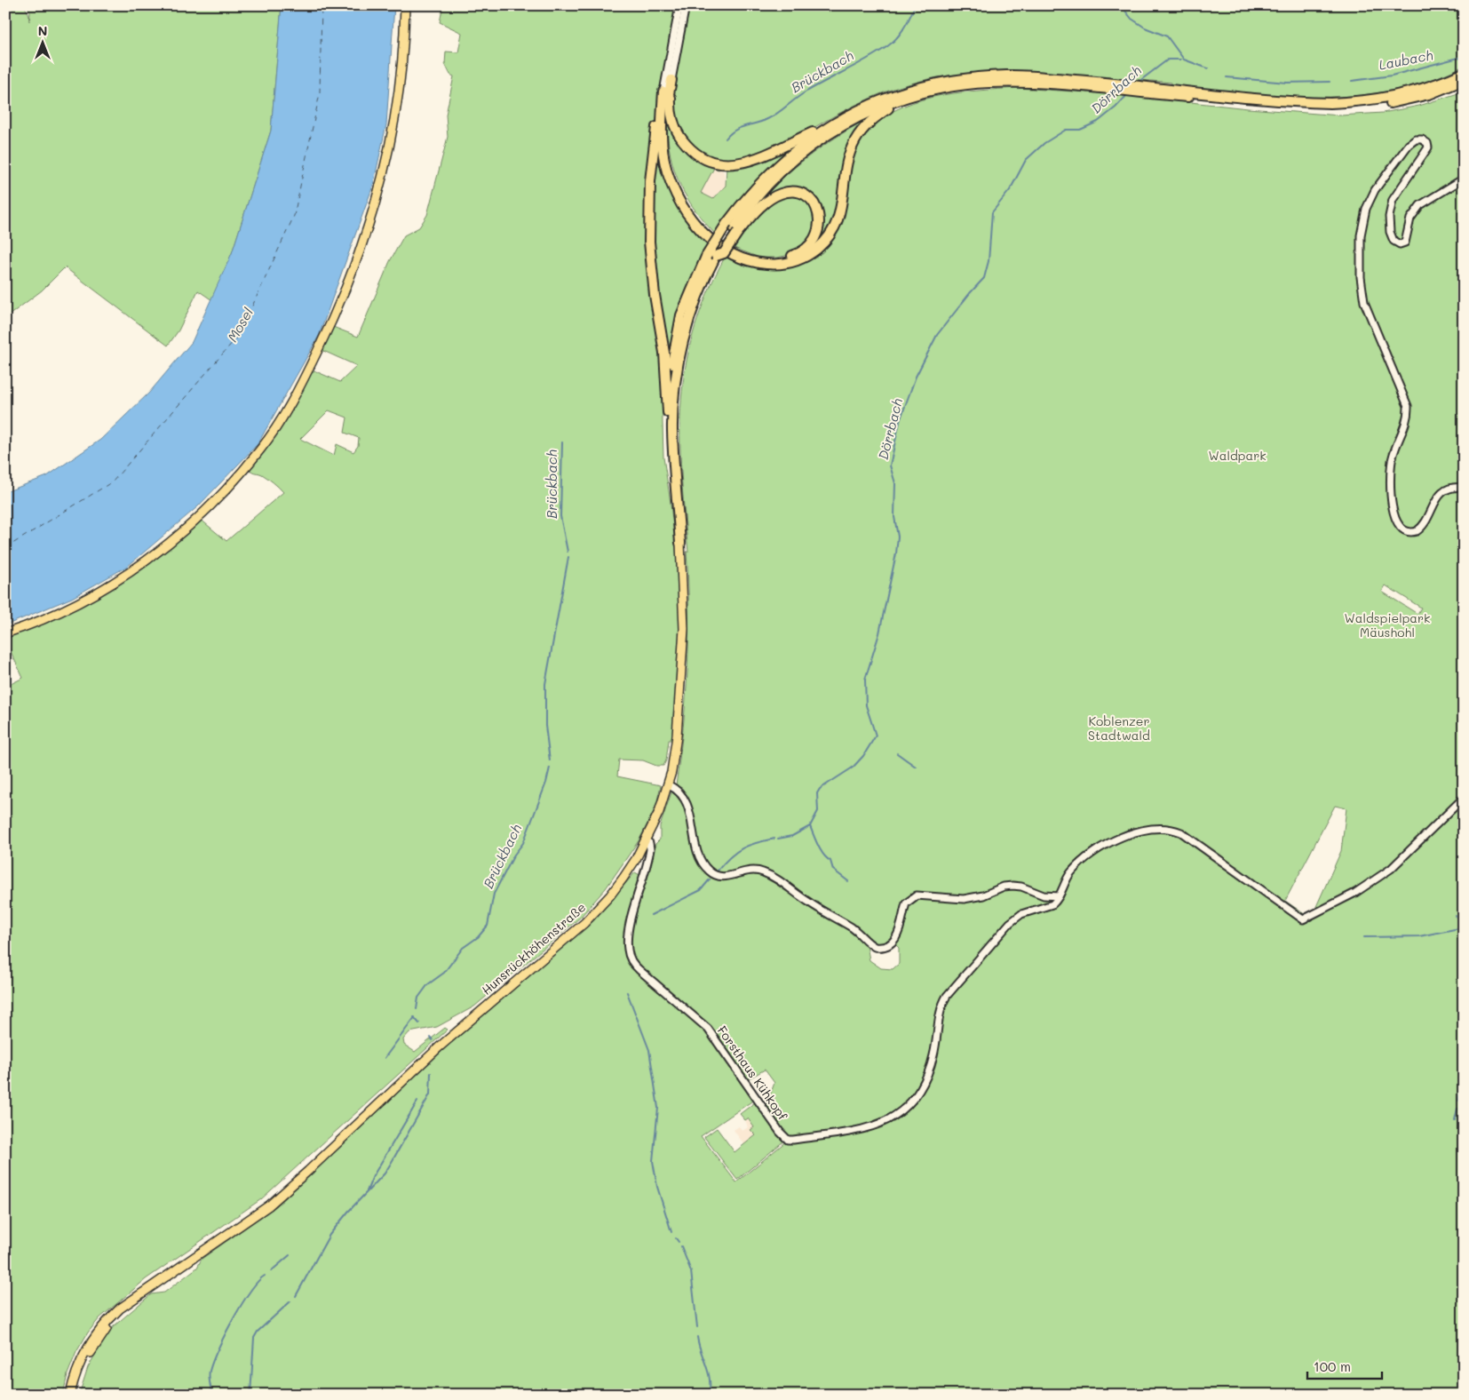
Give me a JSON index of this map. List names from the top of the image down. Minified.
{"streets":{"main road":["Hunsrückhöhenstraße"],"street":["Forsthaus Kühkopf"]},"crossings":[["Hunsrückhöhenstraße","Forsthaus Kühkopf"]],"water":["Laubach","Brückbach","Dörrbach","Mosel"],"parks":["Waldpark","Waldspielpark Mäushohl","Koblenzer Stadtwald"],"scale_bar":"100 m","north":"top"}
